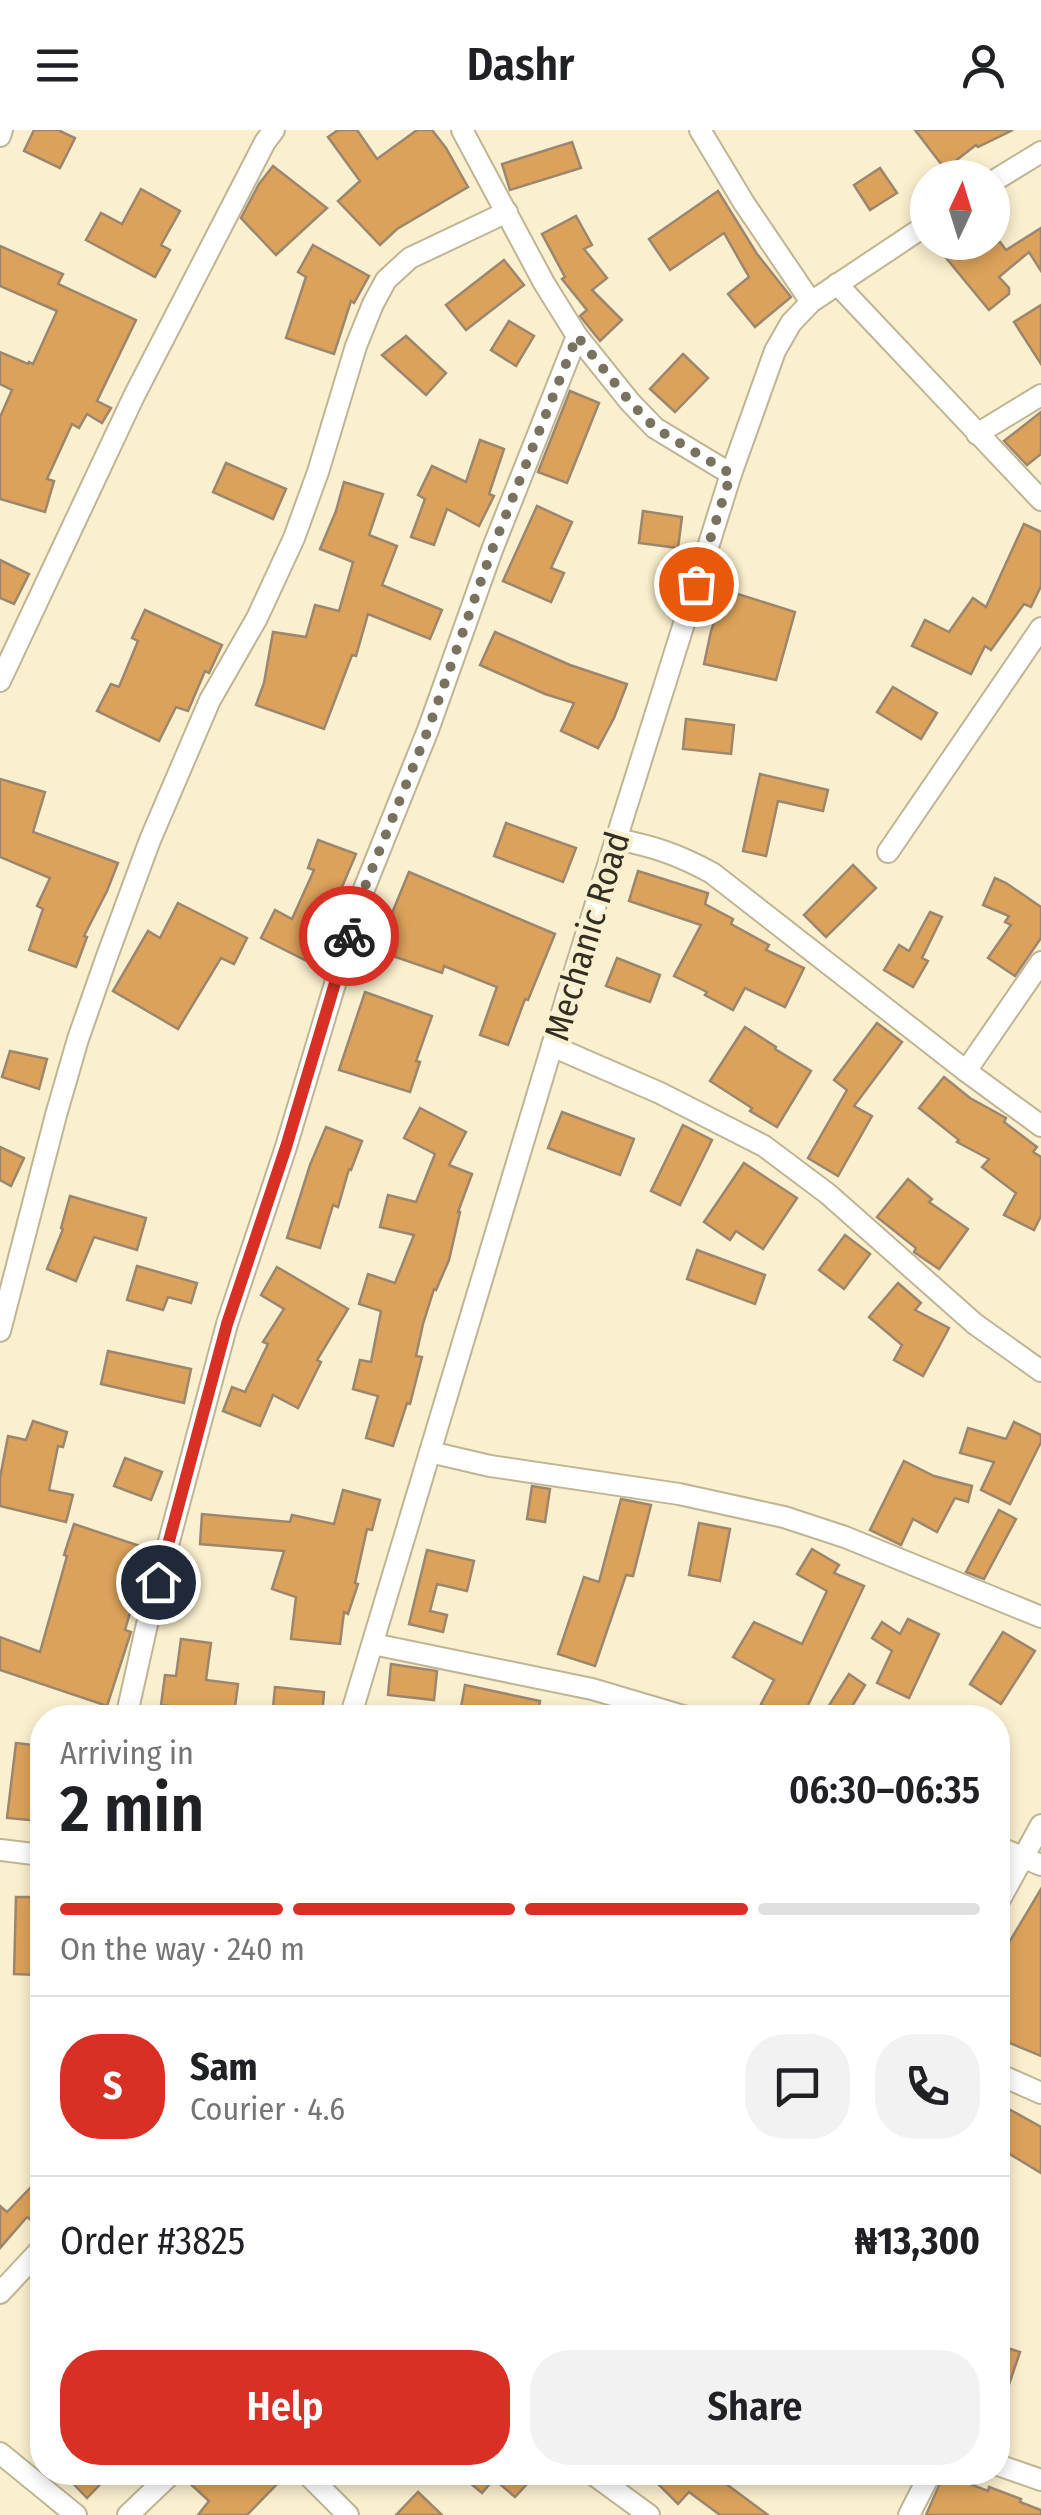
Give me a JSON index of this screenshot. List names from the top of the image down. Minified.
{"streets":{"street":["Mechanic Road"]},"north":"top","page":{"header":"Dashr","heading":["2 min","Arriving in","06:30–06:35"],"panel":["Sam","Courier · 4.6","Order #3825","₦13,300"],"bar":"On the way · 240 m","round":"S","buttons":["Help","Share"]}}
